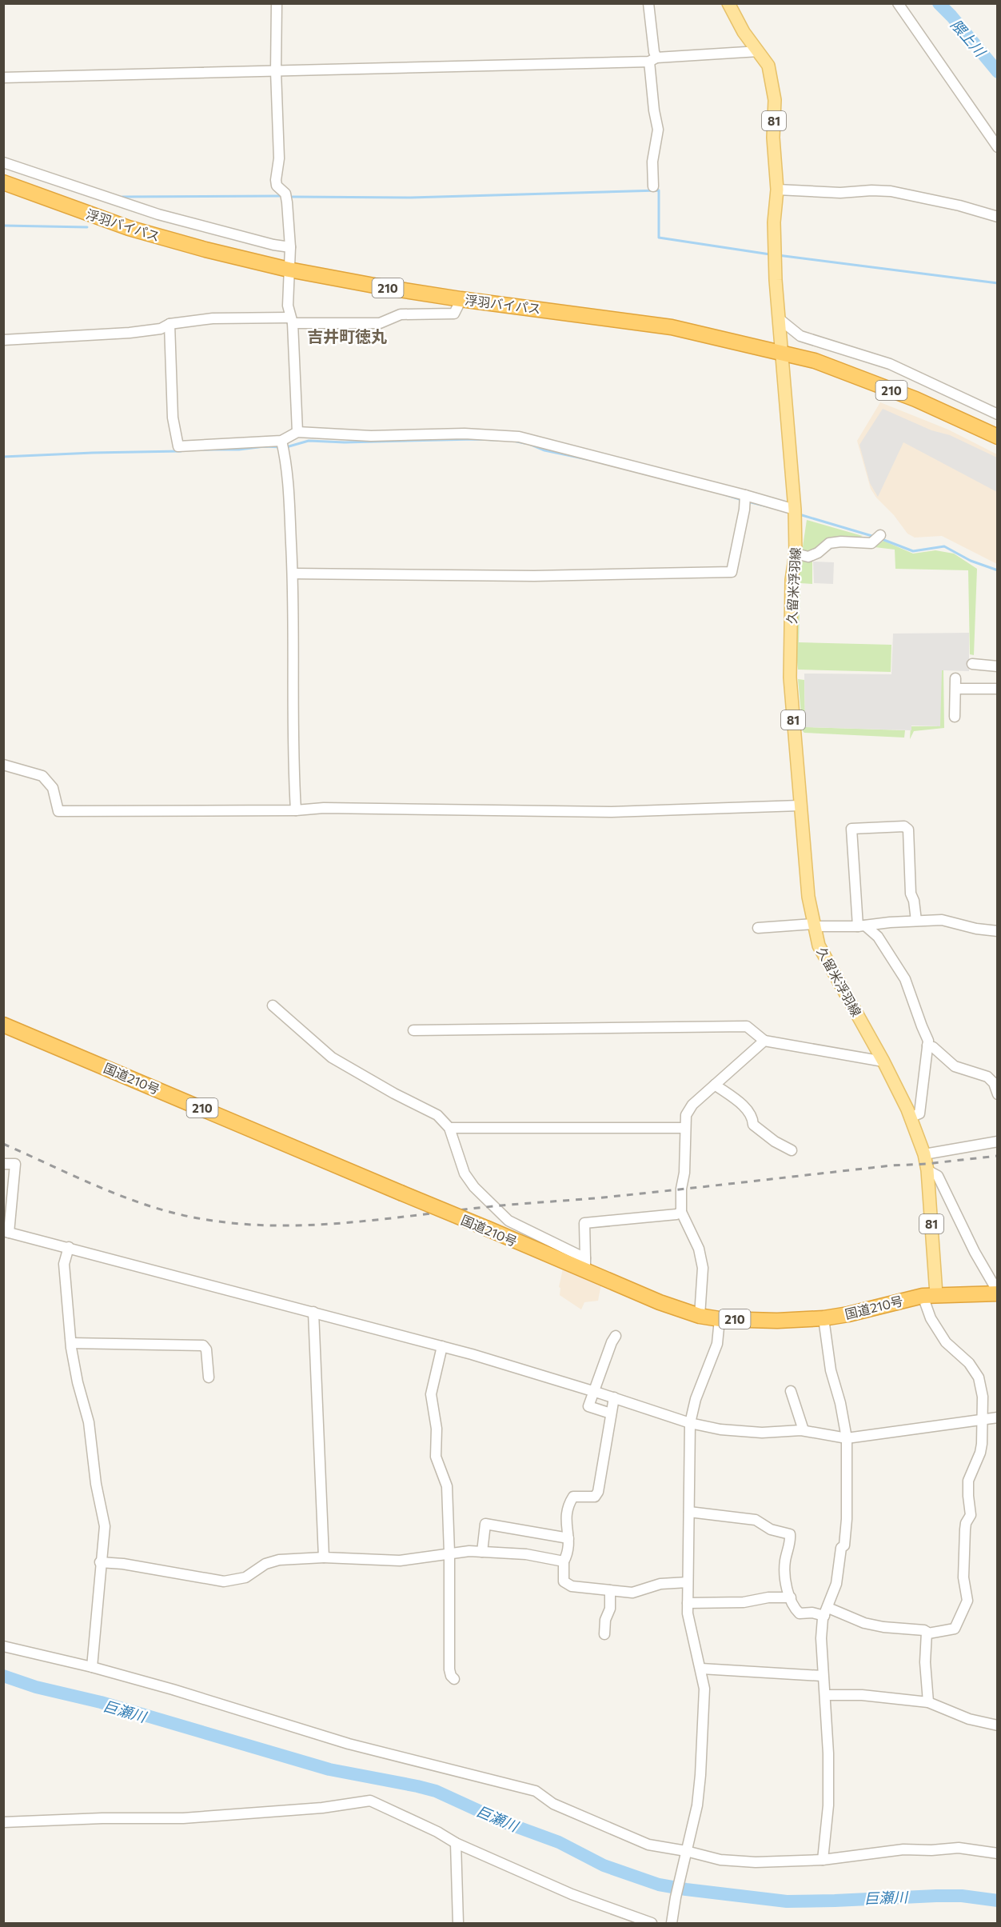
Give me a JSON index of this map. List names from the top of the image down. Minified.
{"streets":{"highway":["浮羽バイパス","210","国道210号"],"main road":["81","久留米浮羽線"]},"crossings":[["81","久留米浮羽線"],["81","国道210号"],["浮羽バイパス","久留米浮羽線"]],"districts":["吉井町徳丸"],"water":["隈上川","巨瀬川"]}
